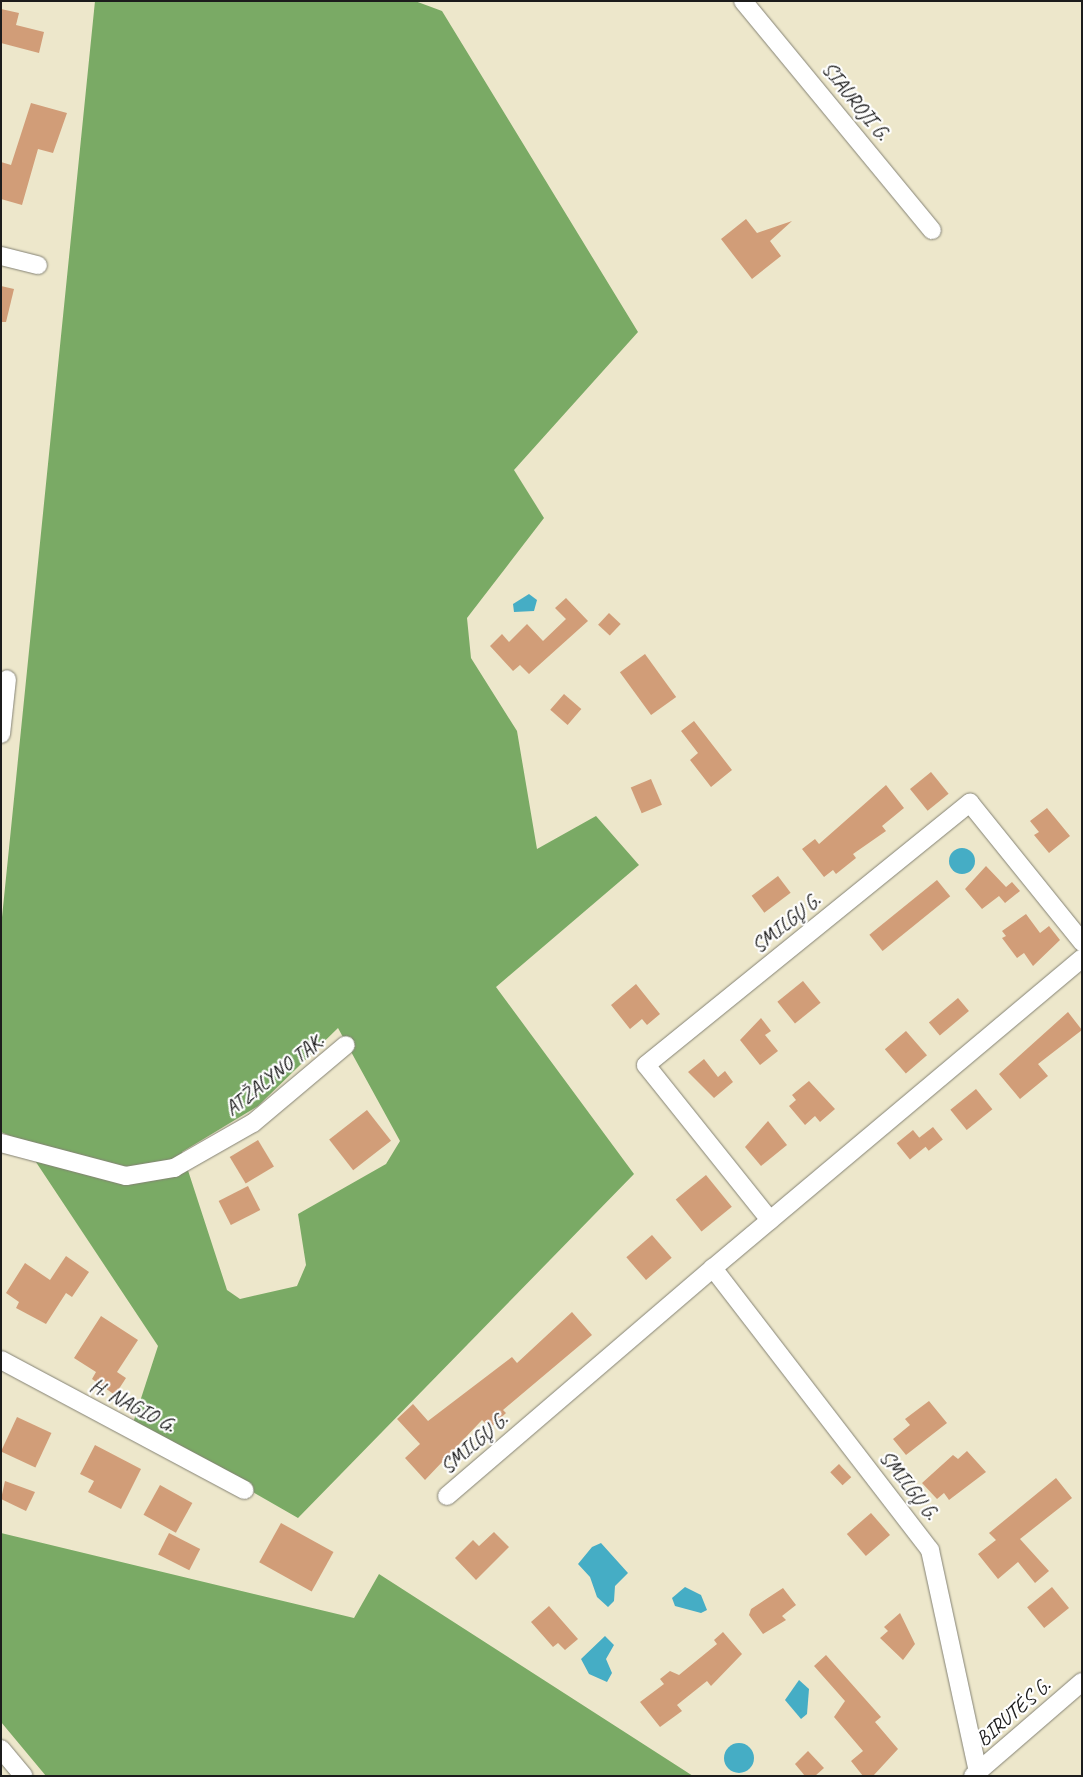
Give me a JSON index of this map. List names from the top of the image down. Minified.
{"streets":{"street":["SIAUROJI G.","SMILGŲ G.","ATŽALYNO TAK.","H. NAGIO G.","BIRUTĖS G."]},"crossings":[["SMILGŲ G.","BIRUTĖS G."]]}
